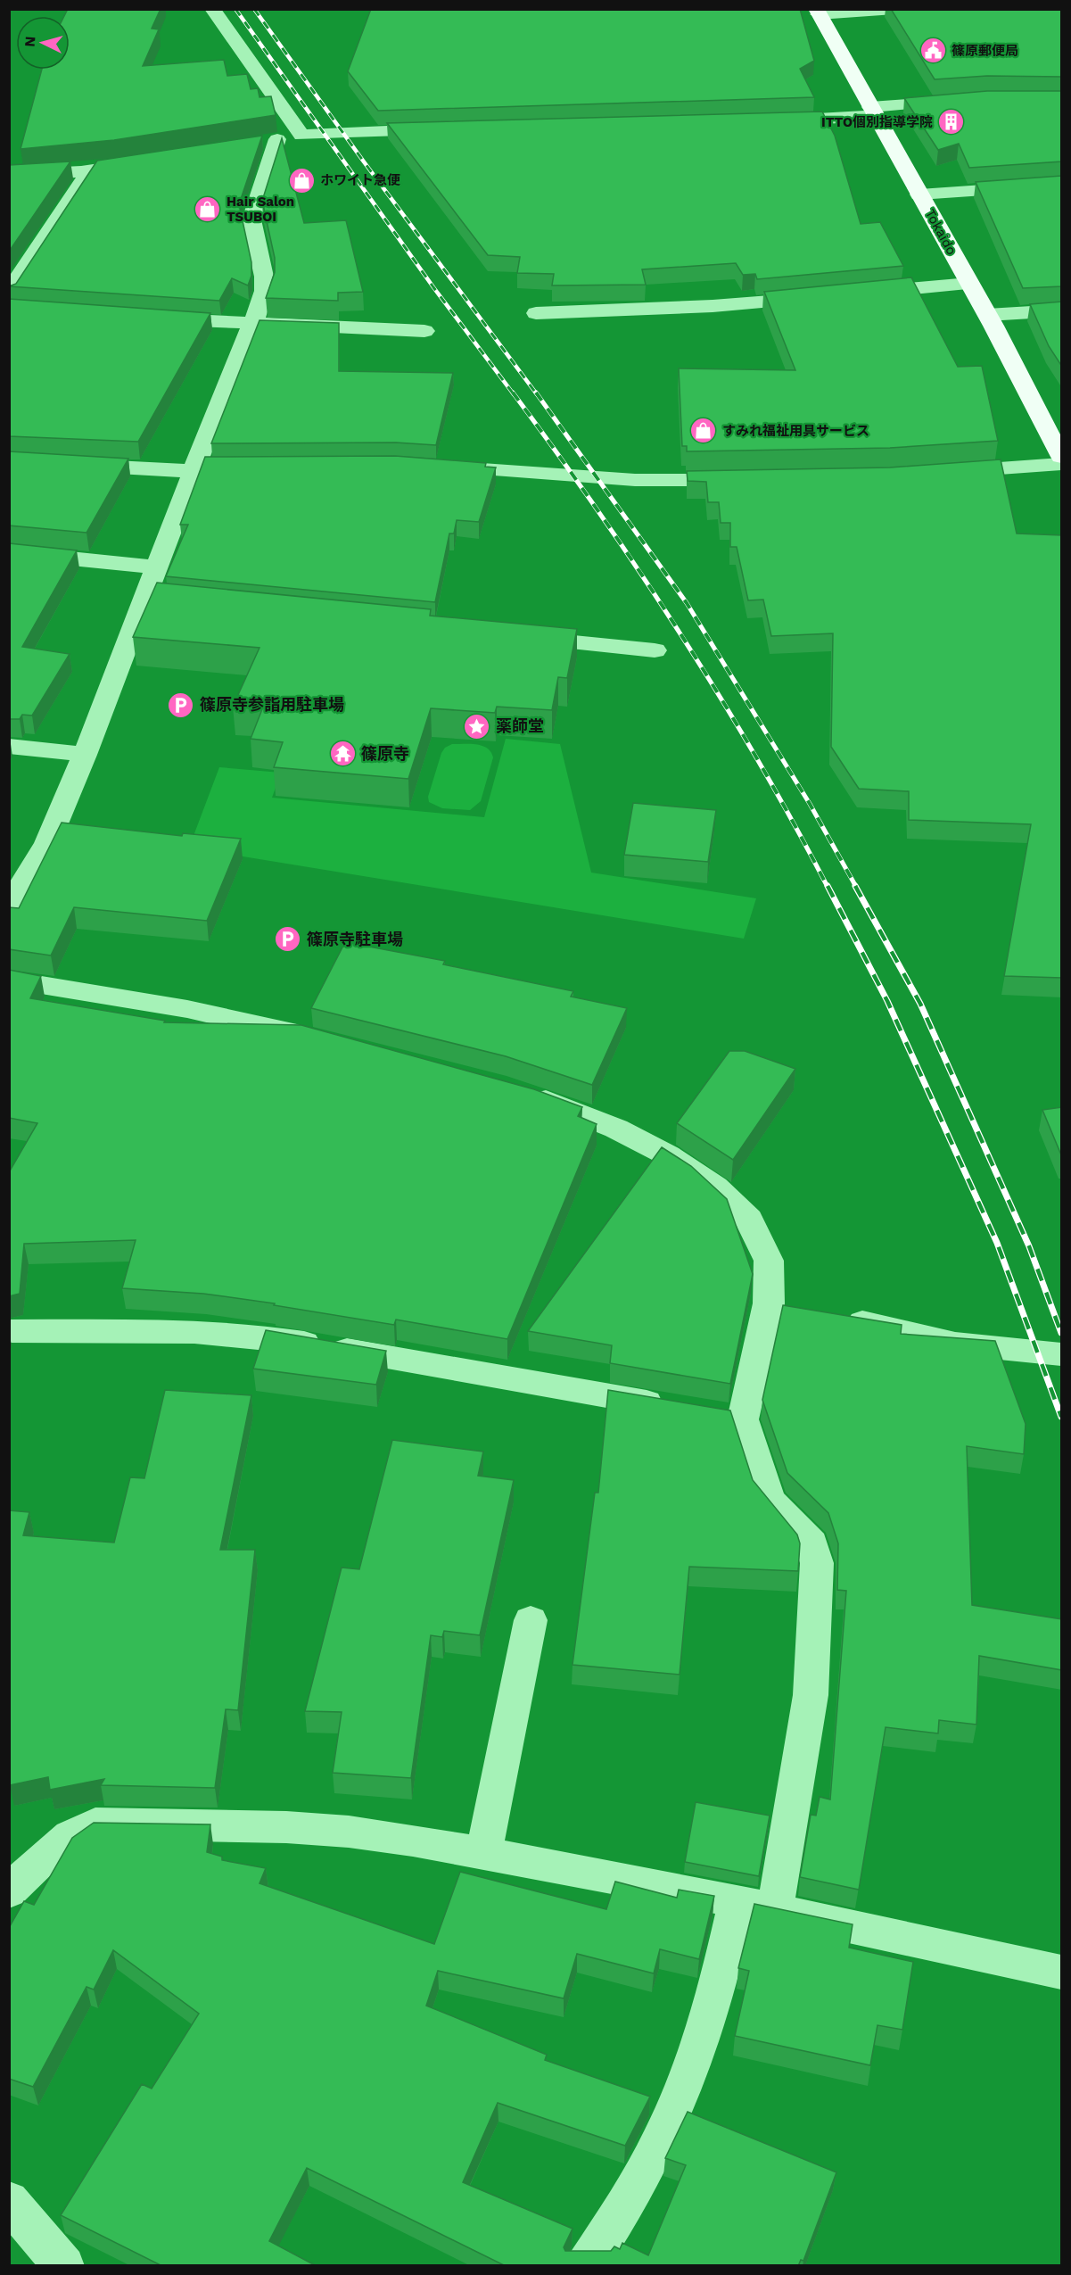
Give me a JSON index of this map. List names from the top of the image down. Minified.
{"streets":{"main road":["Tokaido"]},"places":{"public building":["篠原郵便局"],"building":["ITTO個別指導学院"],"shop":["ホワイト急便","Hair Salon TSUBOI","すみれ福祉用具サービス"],"parking":["篠原寺参詣用駐車場","篠原寺駐車場"],"place":["薬師堂"],"temple":["篠原寺"]},"north":"left"}
